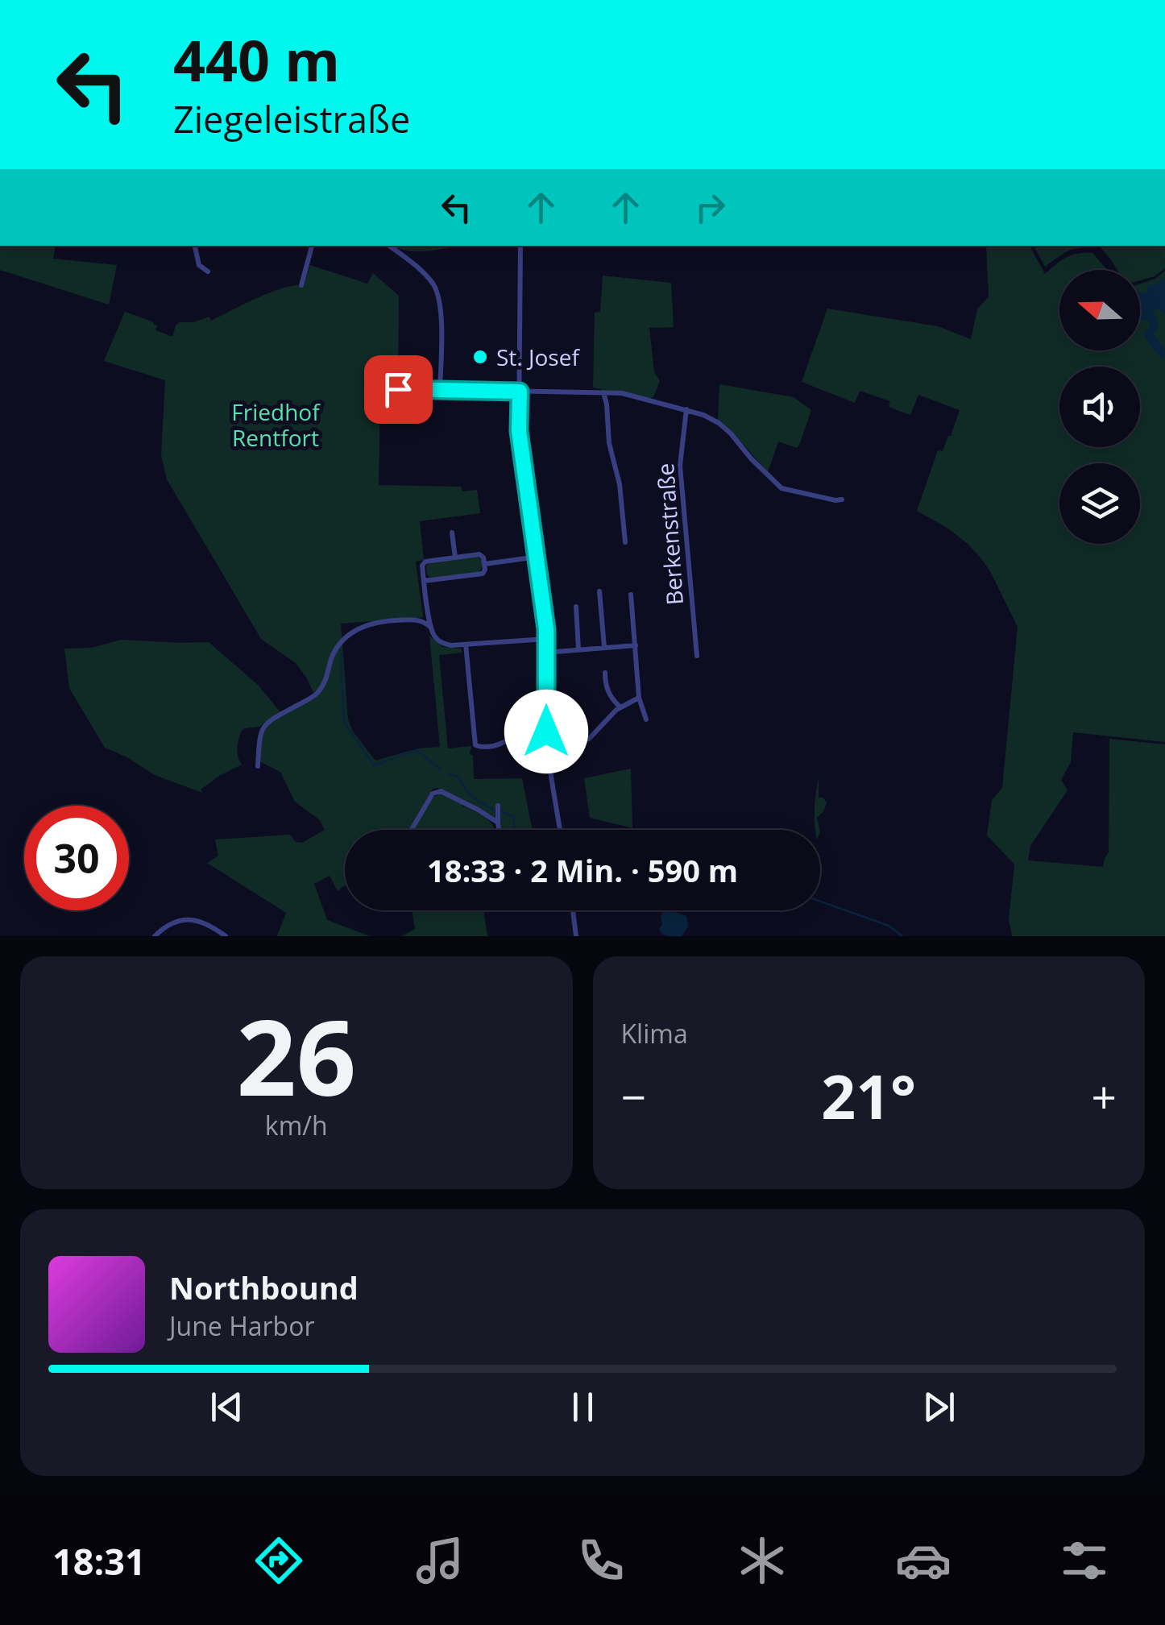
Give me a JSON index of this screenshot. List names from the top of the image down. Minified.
{"streets":{"street":["Berkenstraße"]},"parks":["Friedhof Rentfort"],"places":["St. Josef"],"north":"left","page":{"turn":["440 m","Ziegeleistraße"],"limit":"30","trip":"18:33 · 2 Min. · 590 m","tile":[["26","km/h"],"Klima"],"heat":["−","21°","+"],"song":["Northbound","June Harbor"],"tabs":"18:31"}}
